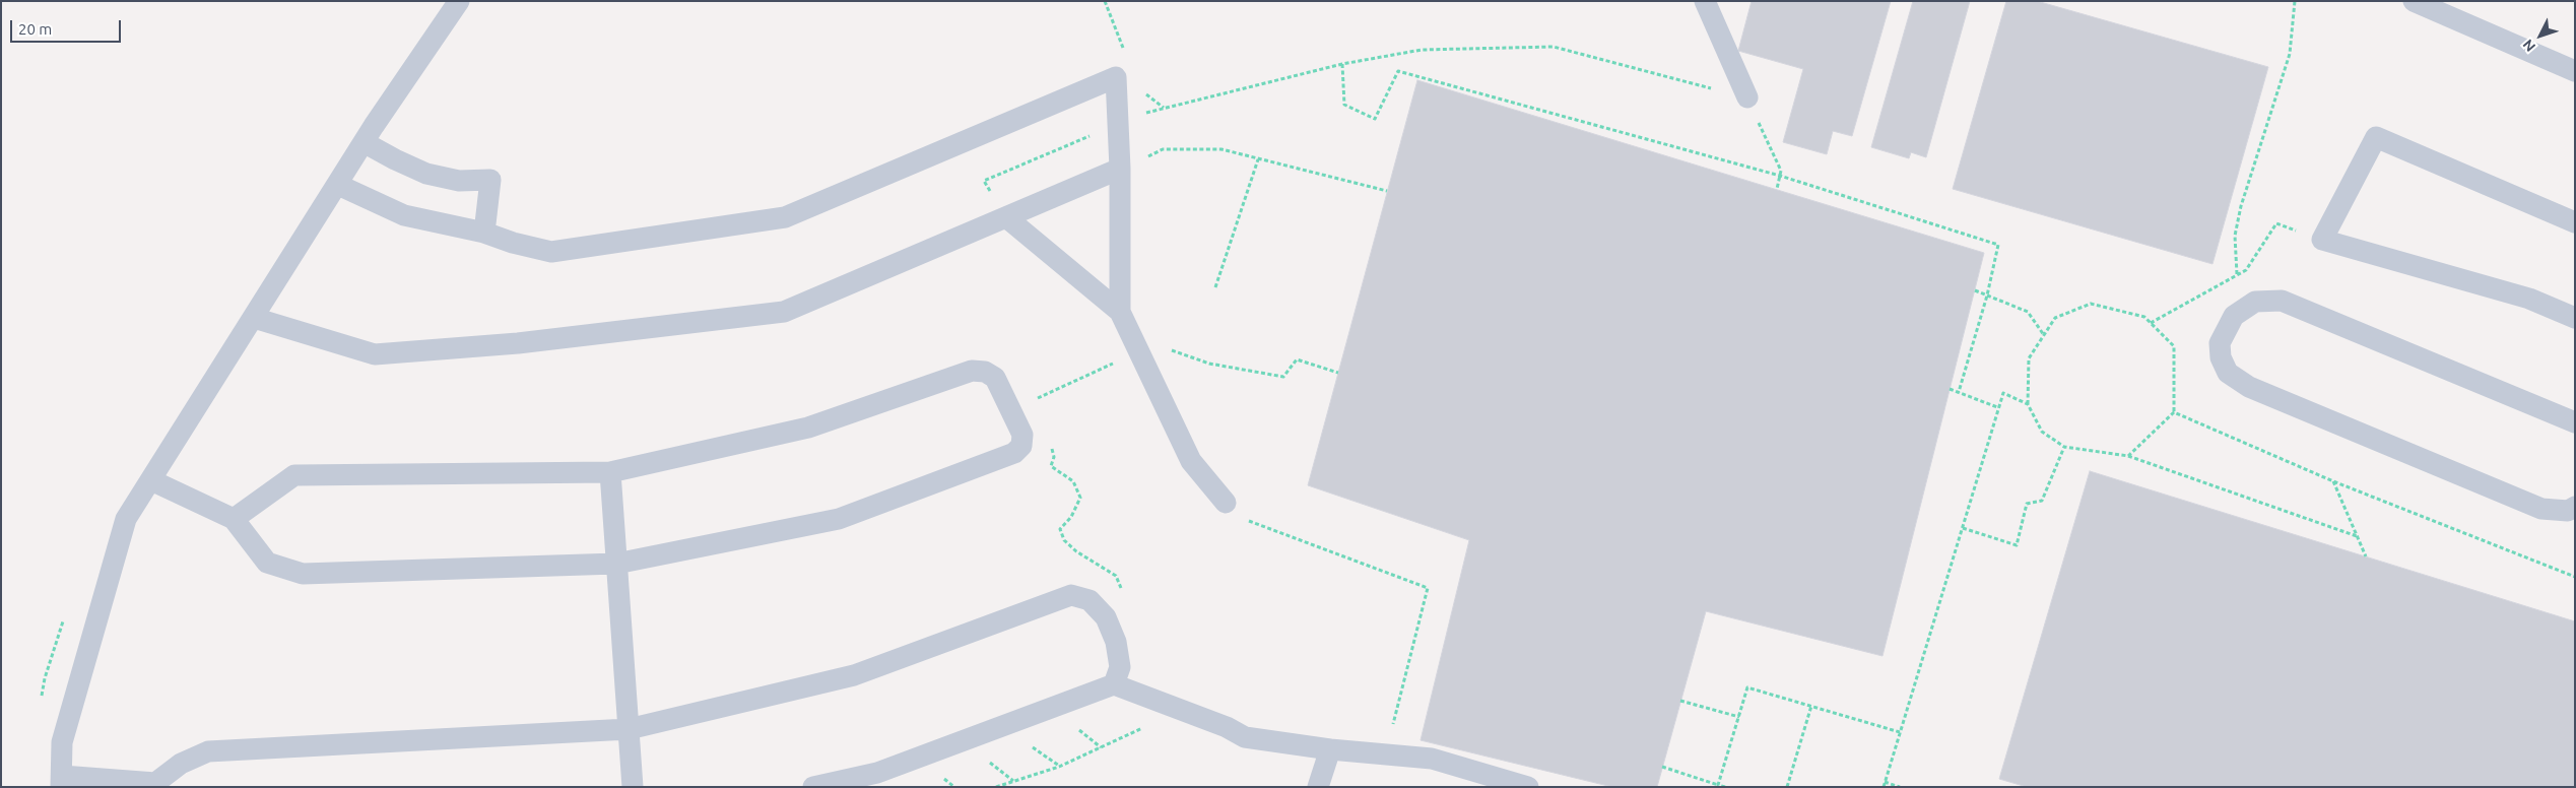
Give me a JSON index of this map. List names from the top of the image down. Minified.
{"scale_bar":"20 m","north":"bottom left"}
